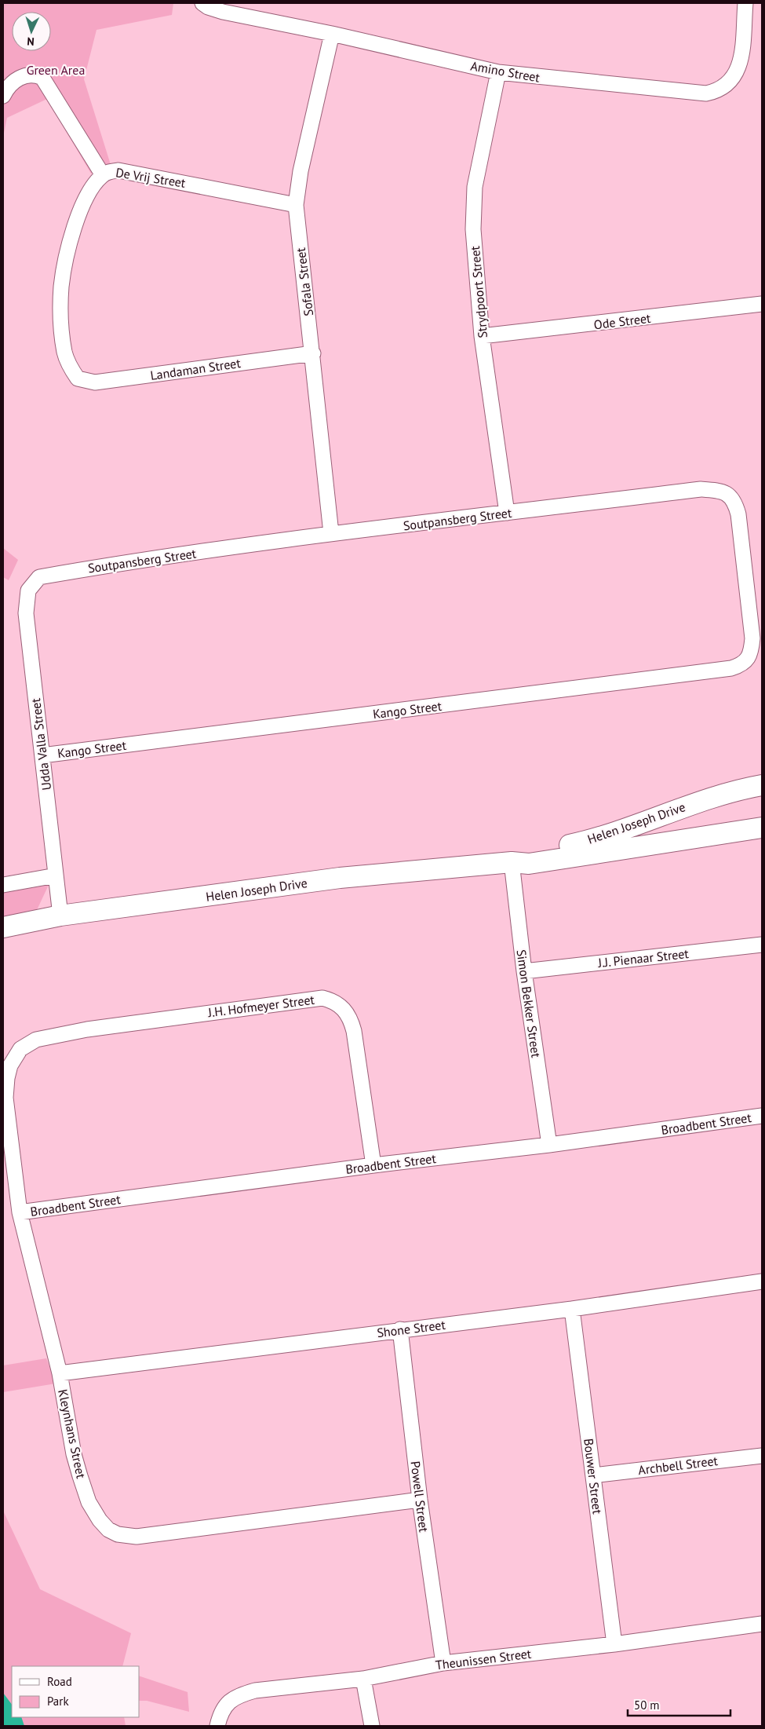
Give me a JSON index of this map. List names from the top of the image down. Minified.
{"streets":{"street":["Amino Street","De Vrij Street","Sofala Street","Strydpoort Street","Ode Street","Landaman Street","Soutpansberg Street","Kango Street","Udda Valla Street","Helen Joseph Drive","J.J. Pienaar Street","Simon Bekker Street","J.H. Hofmeyer Street","Broadbent Street","Shone Street","Kleynhans Street","Archbell Street","Bouwer Street","Powell Street","Theunissen Street"]},"crossings":[["Amino Street","Sofala Street"],["Amino Street","Strydpoort Street"],["De Vrij Street","Sofala Street"],["De Vrij Street","Landaman Street"],["Sofala Street","Landaman Street"],["Sofala Street","Soutpansberg Street"],["Strydpoort Street","Ode Street"],["Strydpoort Street","Soutpansberg Street"],["Soutpansberg Street","Kango Street"],["Soutpansberg Street","Udda Valla Street"],["Kango Street","Udda Valla Street"],["Udda Valla Street","Helen Joseph Drive"],["Helen Joseph Drive","Simon Bekker Street"],["J.J. Pienaar Street","Simon Bekker Street"],["Simon Bekker Street","Broadbent Street"],["J.H. Hofmeyer Street","Broadbent Street"],["J.H. Hofmeyer Street","Kleynhans Street"],["Broadbent Street","Kleynhans Street"],["Shone Street","Kleynhans Street"],["Shone Street","Bouwer Street"],["Shone Street","Powell Street"],["Kleynhans Street","Powell Street"],["Archbell Street","Bouwer Street"],["Bouwer Street","Theunissen Street"],["Powell Street","Theunissen Street"]],"parks":["Green Area"],"legend":["Road","Park"],"scale_bar":"50 m","north":"bottom"}
